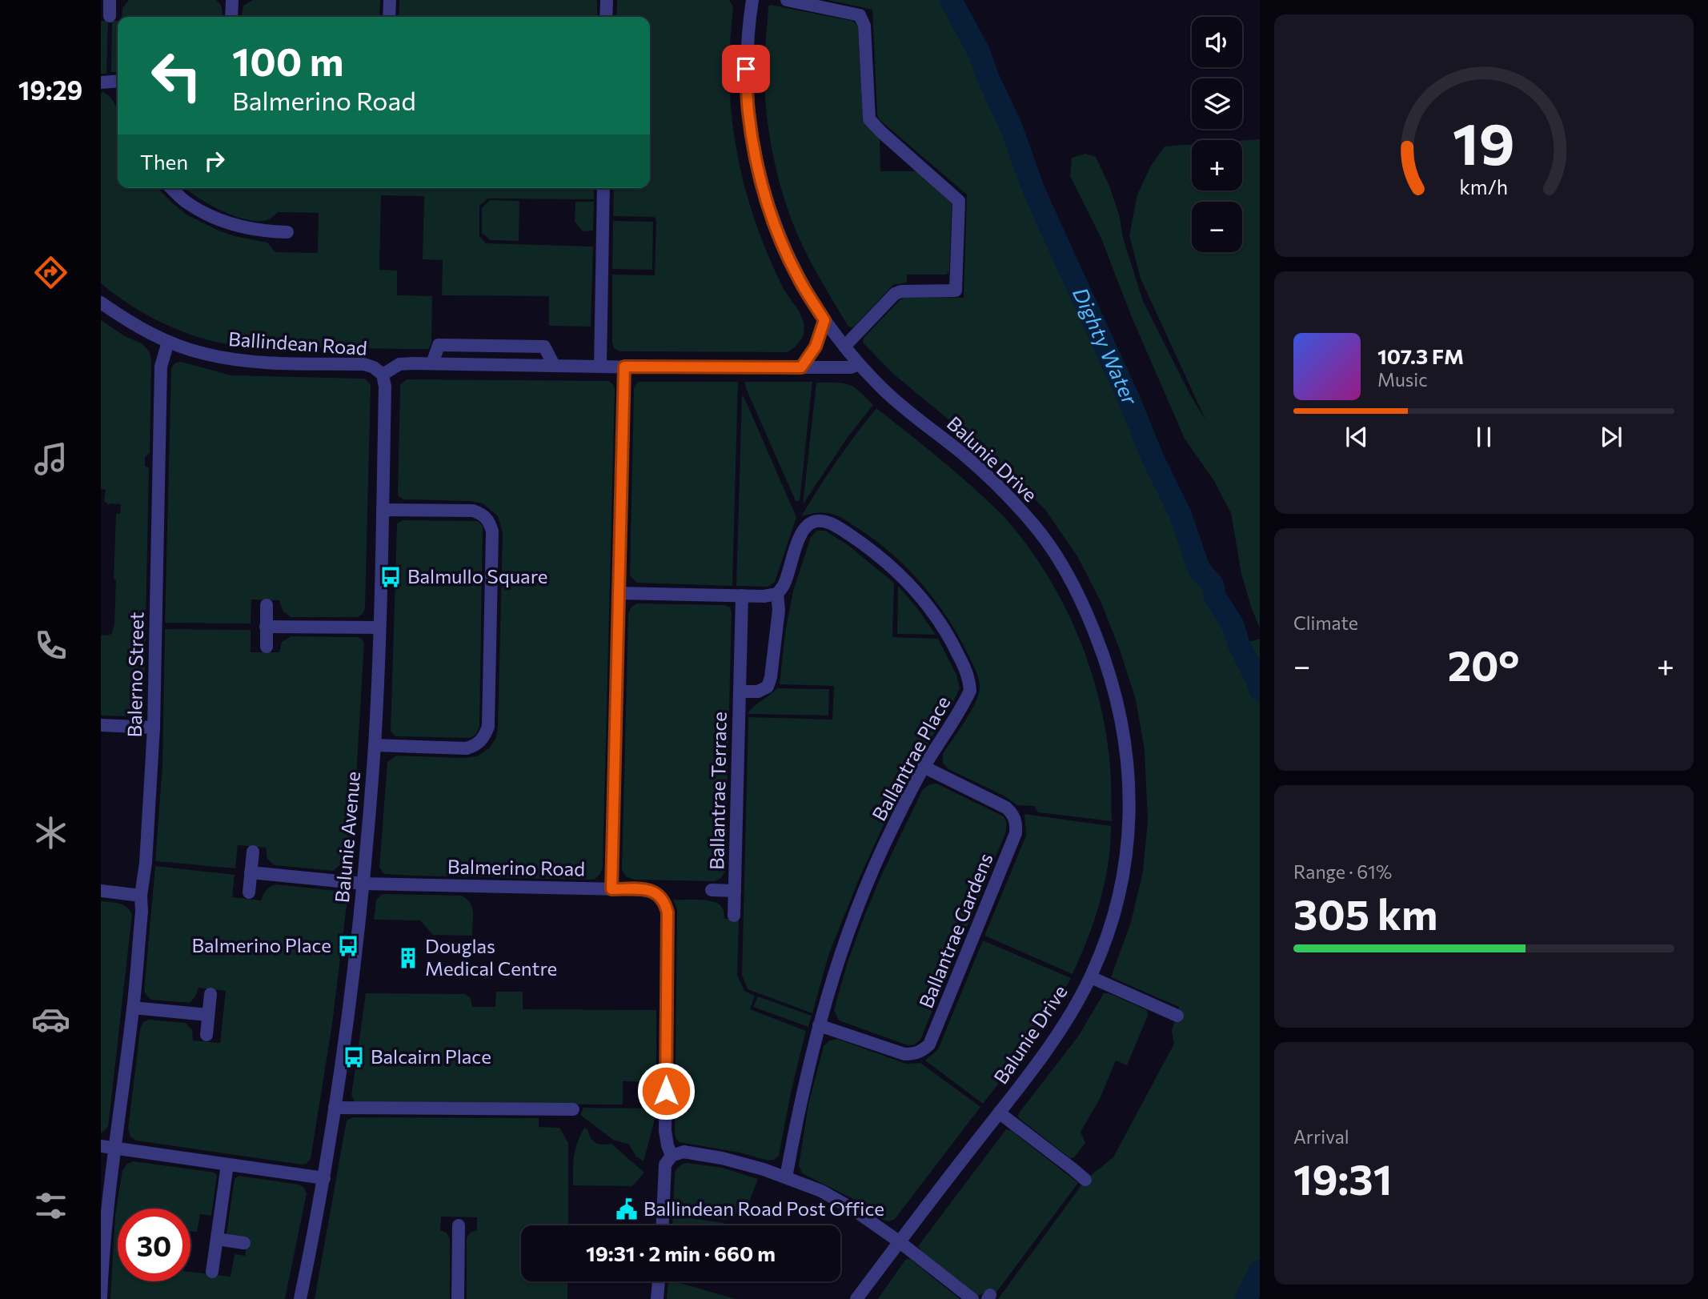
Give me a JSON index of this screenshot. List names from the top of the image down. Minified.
{"streets":{"street":["Ballindean Road","Balunie Drive","Balerno Street","Ballantrae Place","Ballantrae Terrace","Balunie Avenue","Balmerino Road","Ballantrae Gardens"]},"crossings":[["Ballindean Road","Balunie Drive"],["Ballindean Road","Balerno Street"],["Ballindean Road","Balunie Avenue"],["Ballantrae Place","Ballantrae Terrace"],["Ballantrae Place","Ballantrae Gardens"],["Balunie Avenue","Balmerino Road"]],"water":["Dighty Water"],"places":{"bus stop":["Balmullo Square","Balmerino Place","Balcairn Place"],"building":["Douglas Medical Centre"],"public building":["Ballindean Road Post Office"]},"page":{"tabs":"19:29","map_buttons":["+","−"],"turn":["100 m","Balmerino Road"],"then":"Then","song":["107.3 FM","Music"],"tile":["Climate",["Range · 61%","305 km"],["Arrival","19:31"]],"heat":["−","20°","+"],"limit":"30","trip":"19:31 · 2 min · 660 m","gauge":["19","km/h"]}}
